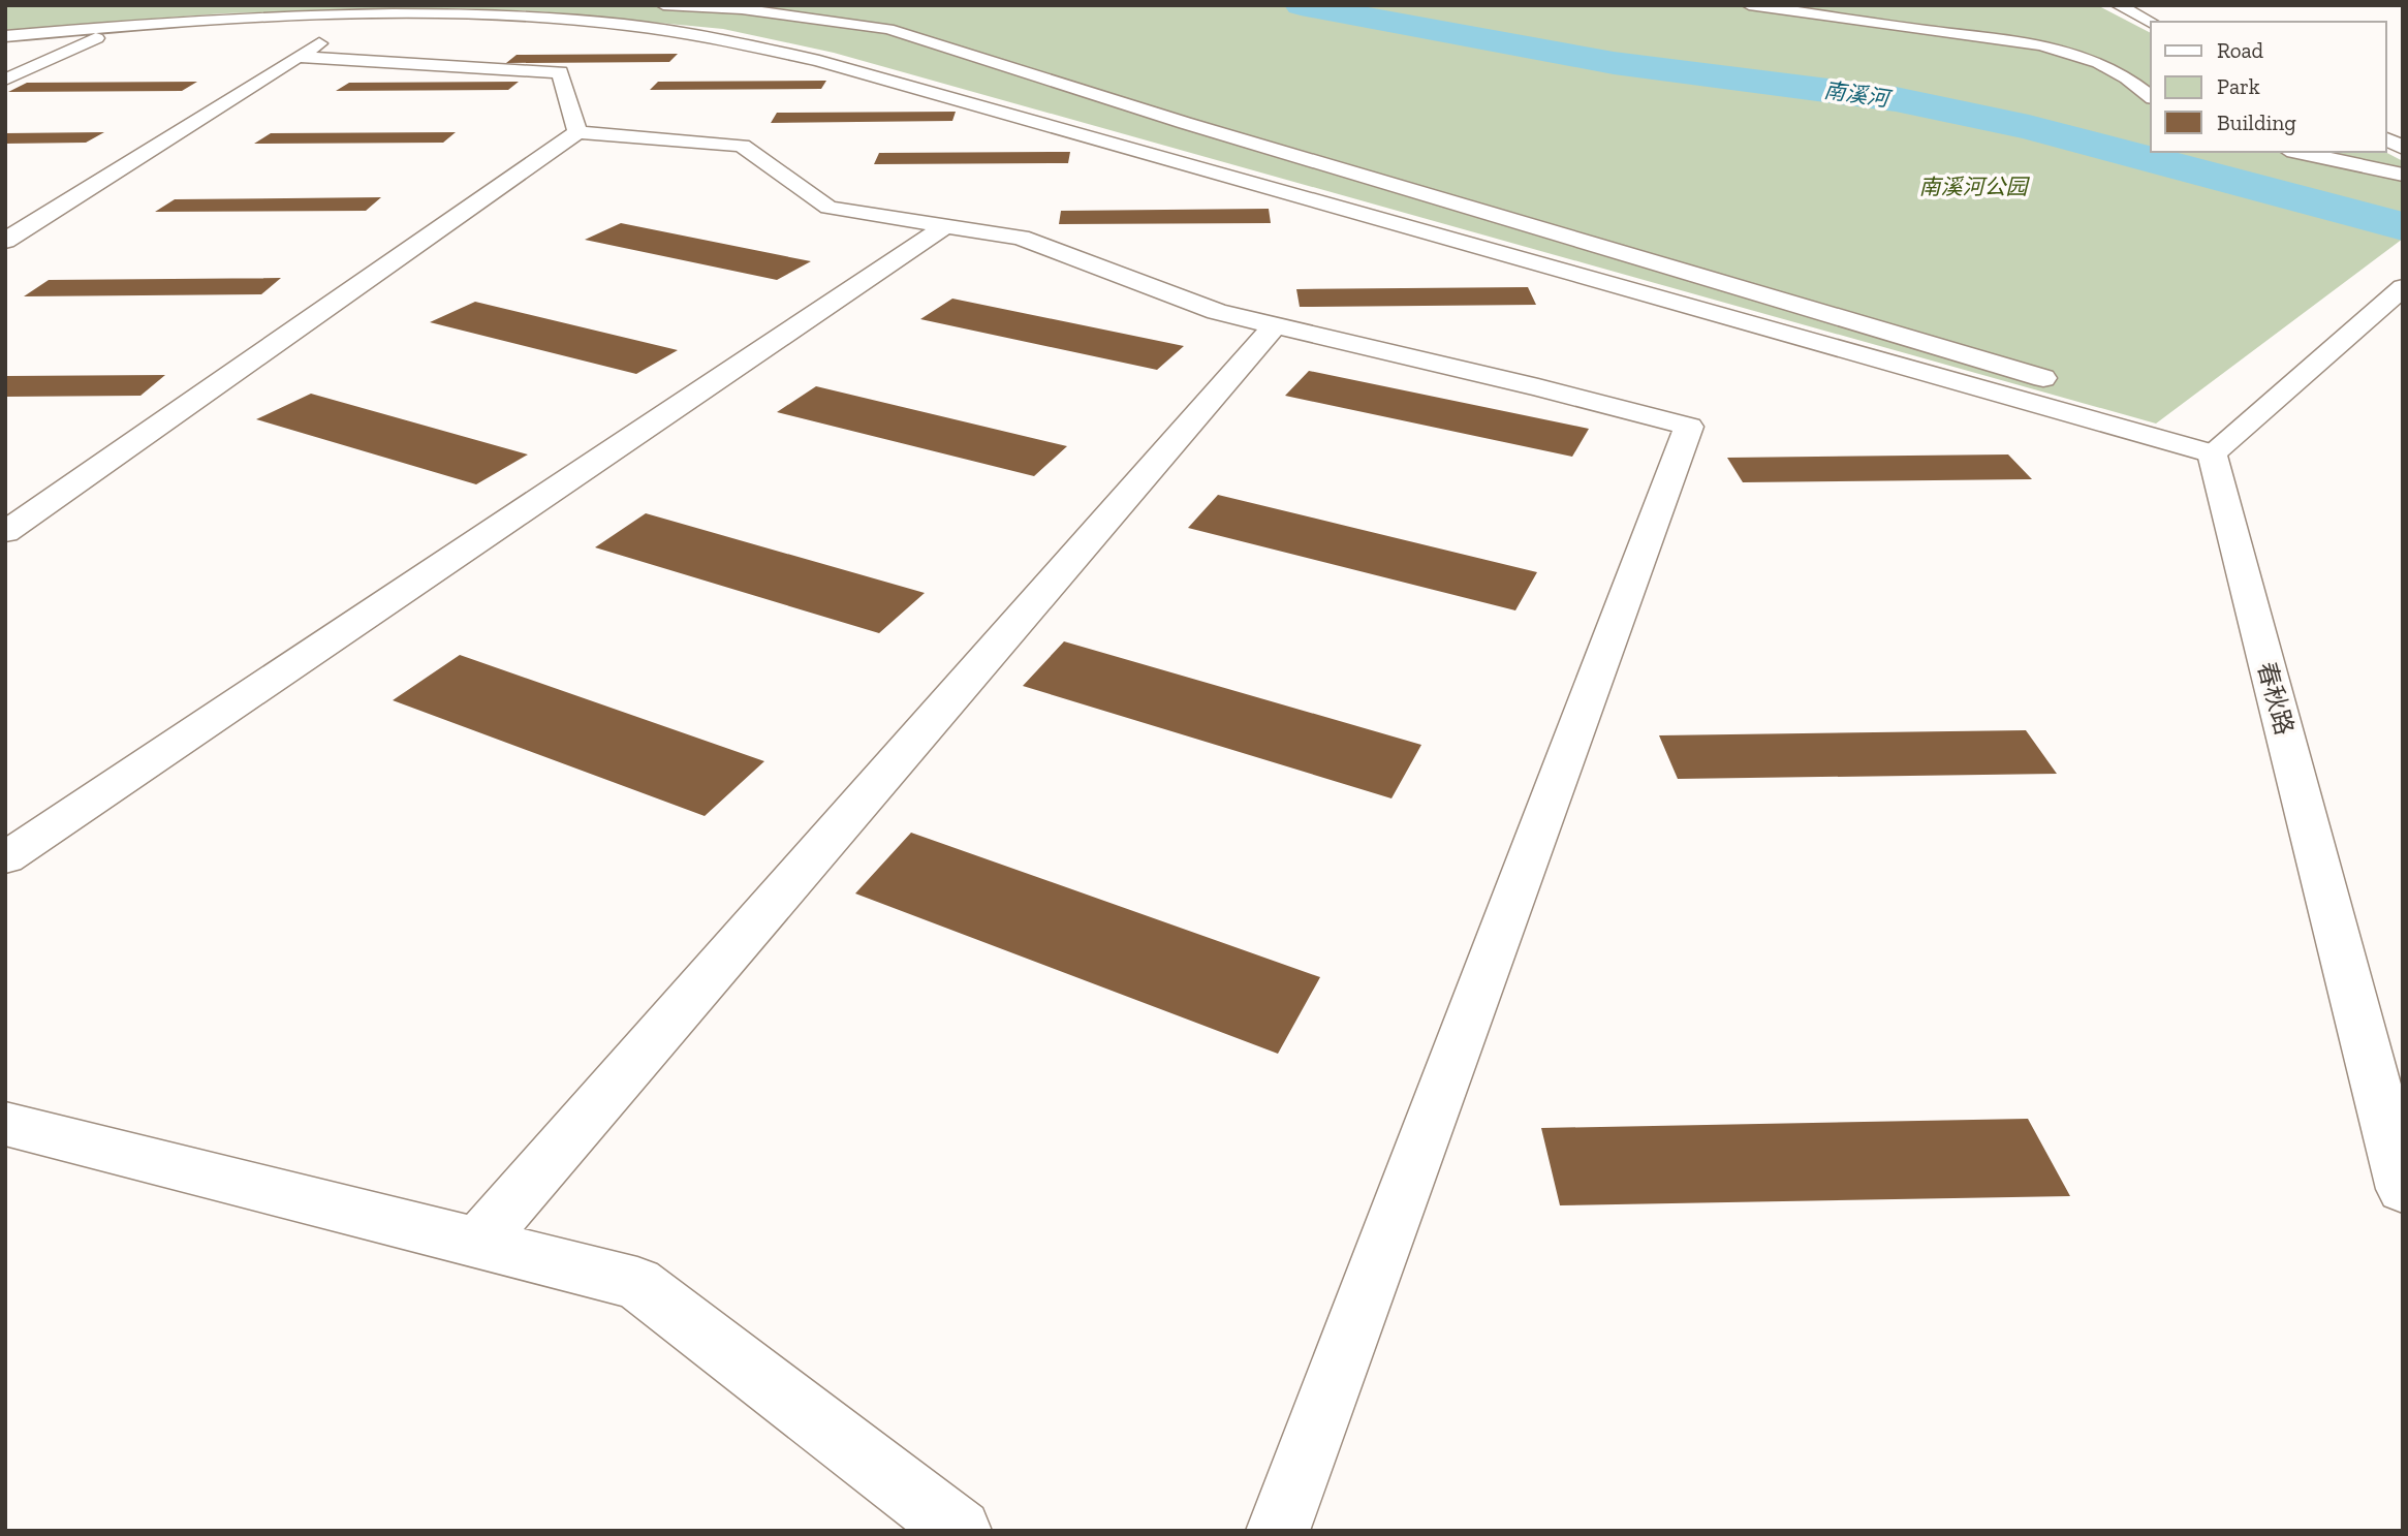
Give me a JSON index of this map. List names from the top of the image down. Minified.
{"streets":{"street":["春秋路"]},"water":["南溪河"],"parks":["南溪河公园"],"legend":["Road","Park","Building"]}
